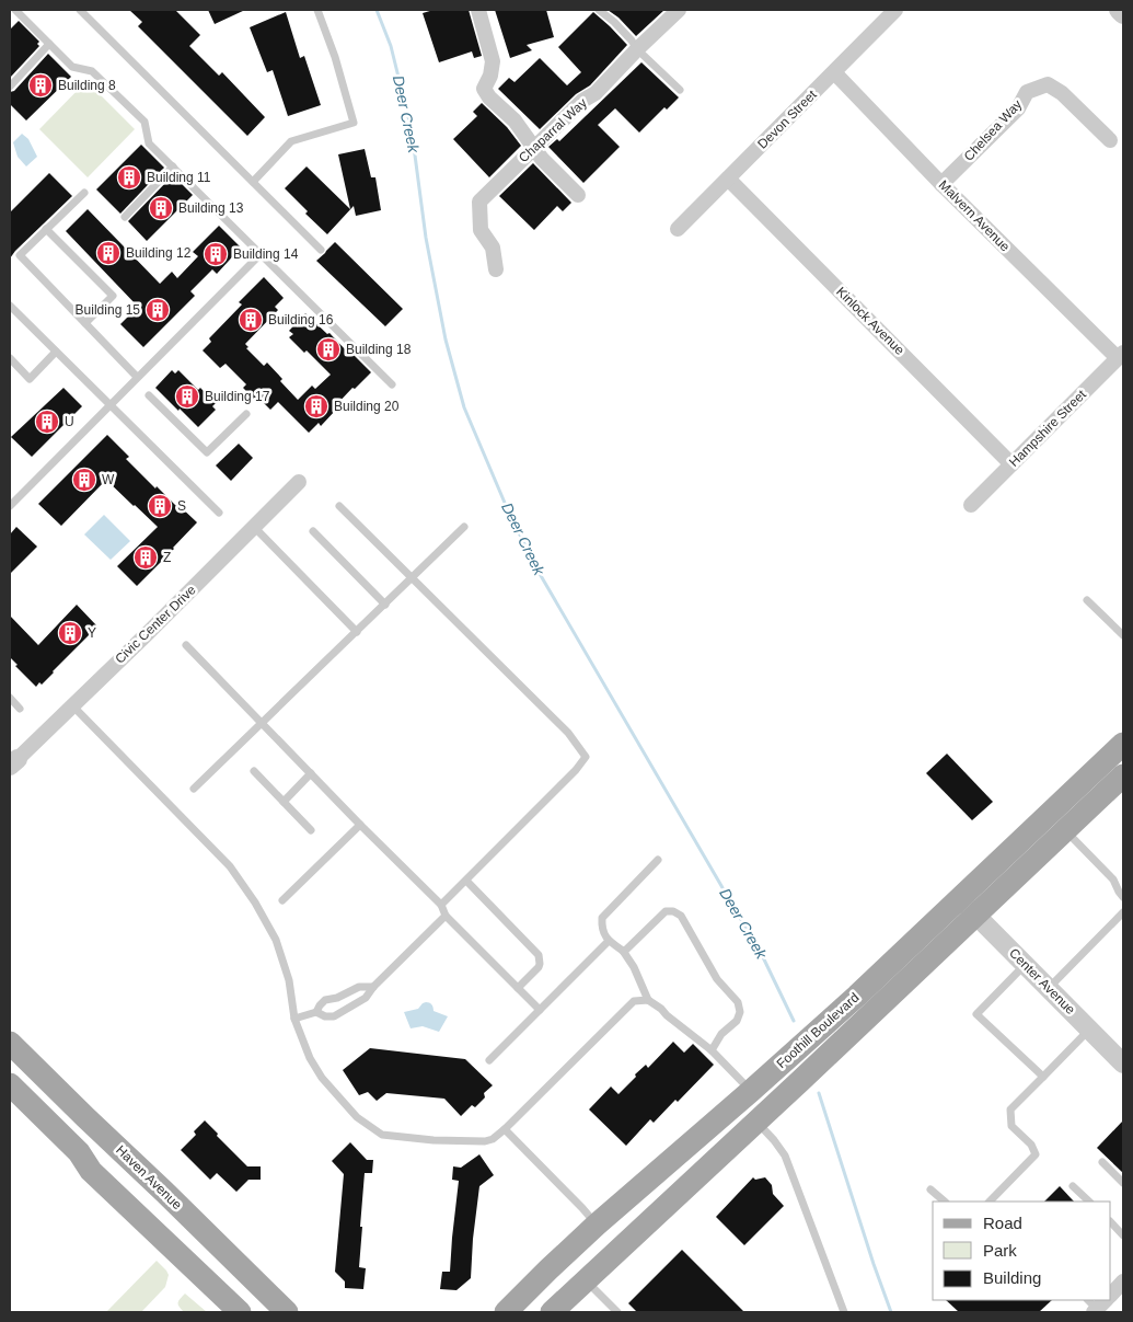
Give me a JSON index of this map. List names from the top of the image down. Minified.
{"streets":{"main road":["Foothill Boulevard","Haven Avenue"],"street":["Devon Street","Chaparral Way","Chelsea Way","Malvern Avenue","Kinlock Avenue","Hampshire Street","Civic Center Drive","Center Avenue"]},"crossings":[["Devon Street","Malvern Avenue"],["Devon Street","Kinlock Avenue"],["Chelsea Way","Malvern Avenue"],["Malvern Avenue","Hampshire Street"],["Kinlock Avenue","Hampshire Street"],["Center Avenue","Foothill Boulevard"]],"water":["Deer Creek"],"places":{"building":["Building 8","Building 11","Building 13","Building 12","Building 14","Building 15","Building 16","Building 18","Building 17","Building 20","U","W","S","Z","Y"]},"legend":["Road","Park","Building"]}
